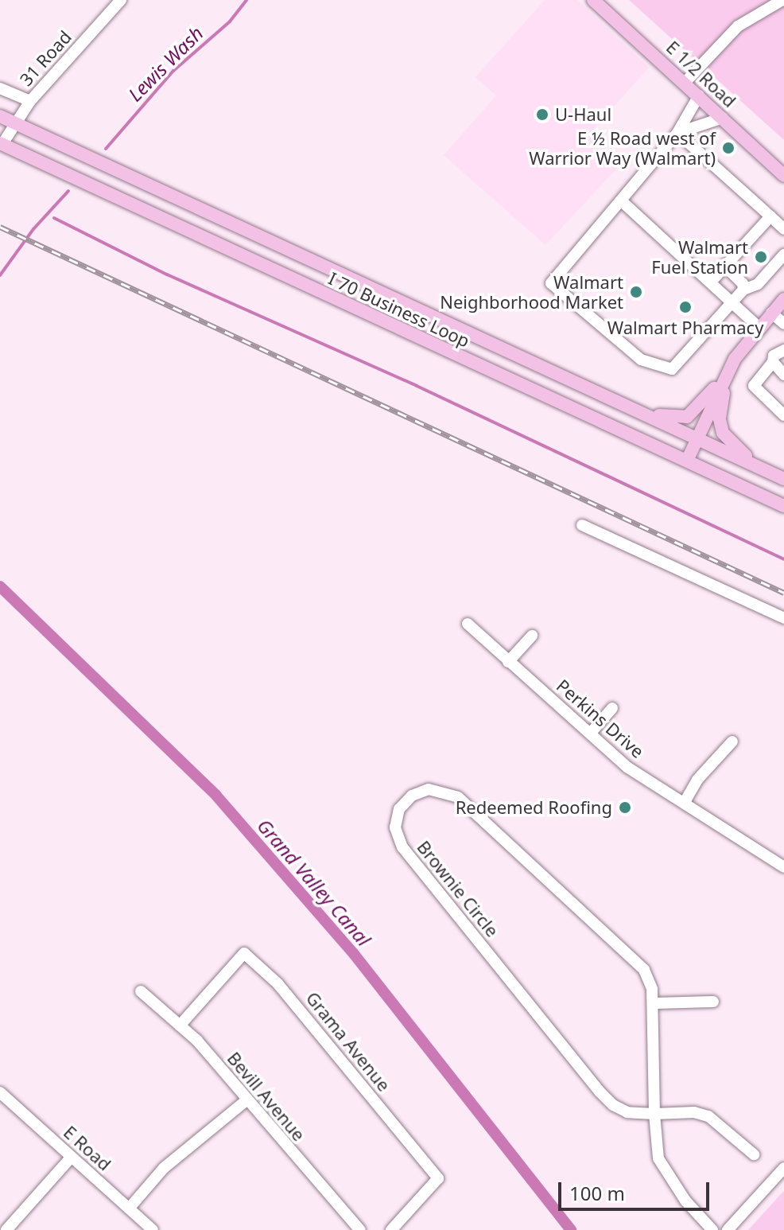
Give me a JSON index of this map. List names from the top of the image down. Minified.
{"streets":{"main road":["E 1/2 Road","I 70 Business Loop"],"street":["31 Road","Perkins Drive","Brownie Circle","Grama Avenue","Bevill Avenue","E Road"]},"crossings":[["31 Road","I 70 Business Loop"],["Grama Avenue","Bevill Avenue"]],"water":["Lewis Wash","Grand Valley Canal"],"places":["U-Haul","E ½ Road west of Warrior Way (Walmart)","Walmart Fuel Station","Walmart Neighborhood Market","Walmart Pharmacy","Redeemed Roofing"],"scale_bar":"100 m"}
